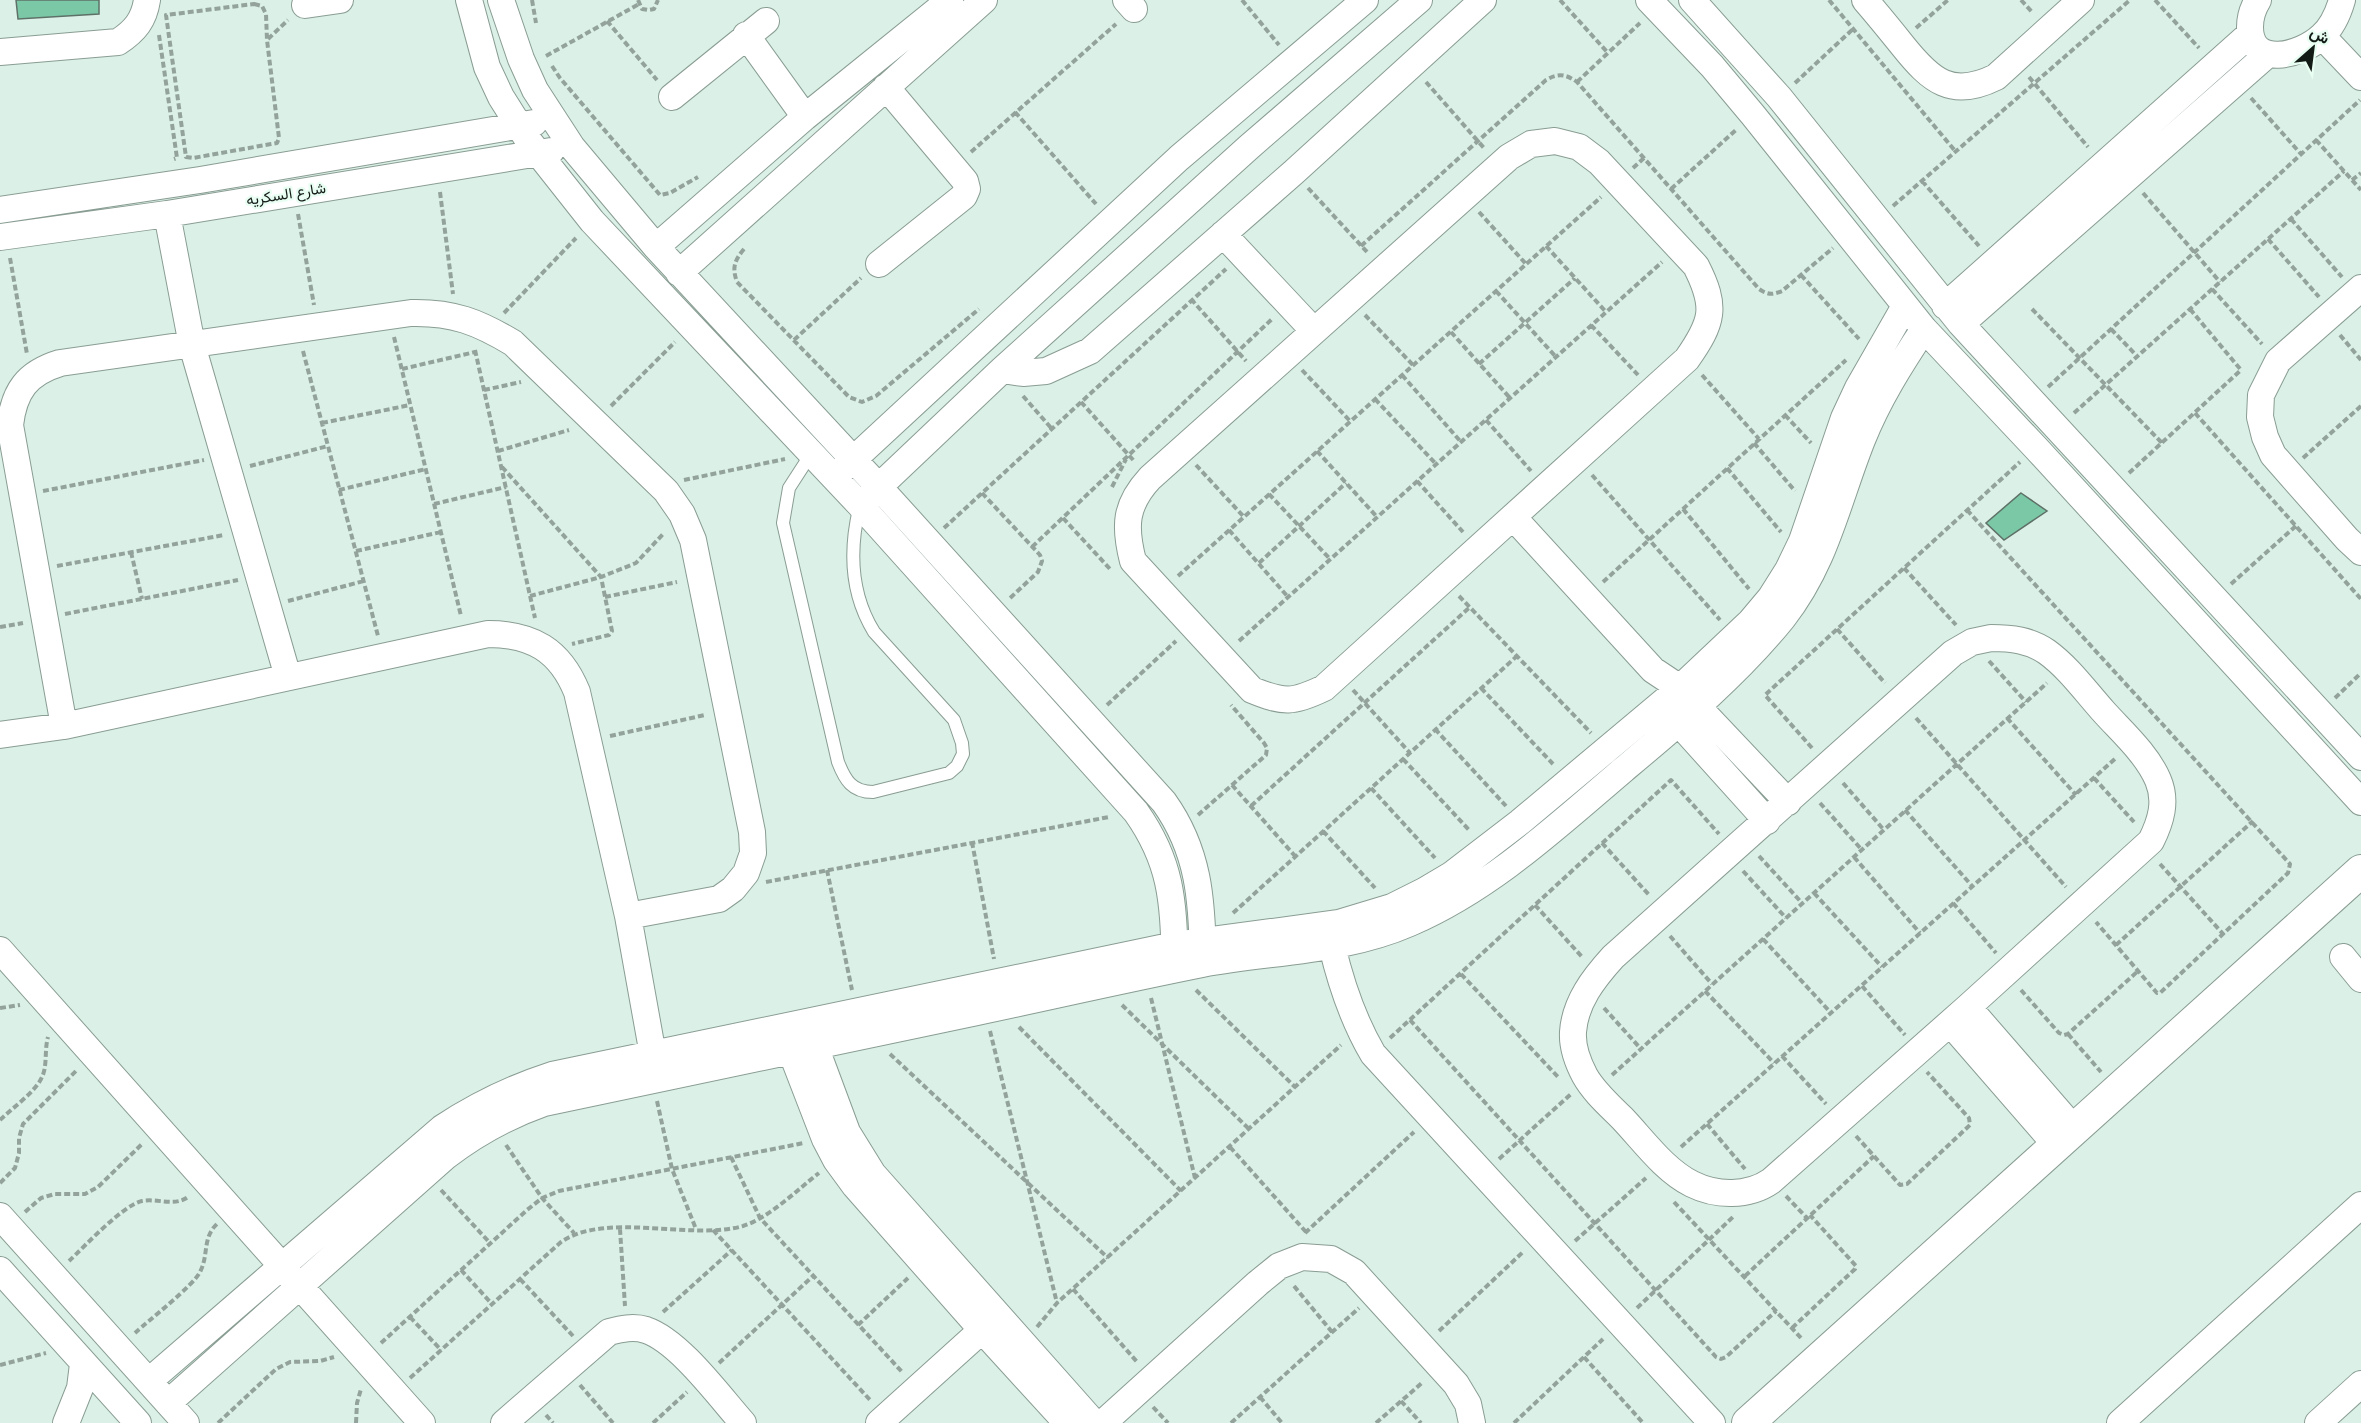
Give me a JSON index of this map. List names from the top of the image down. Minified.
{"streets":{"street":["شارع السكريه"]},"north":"top right"}
